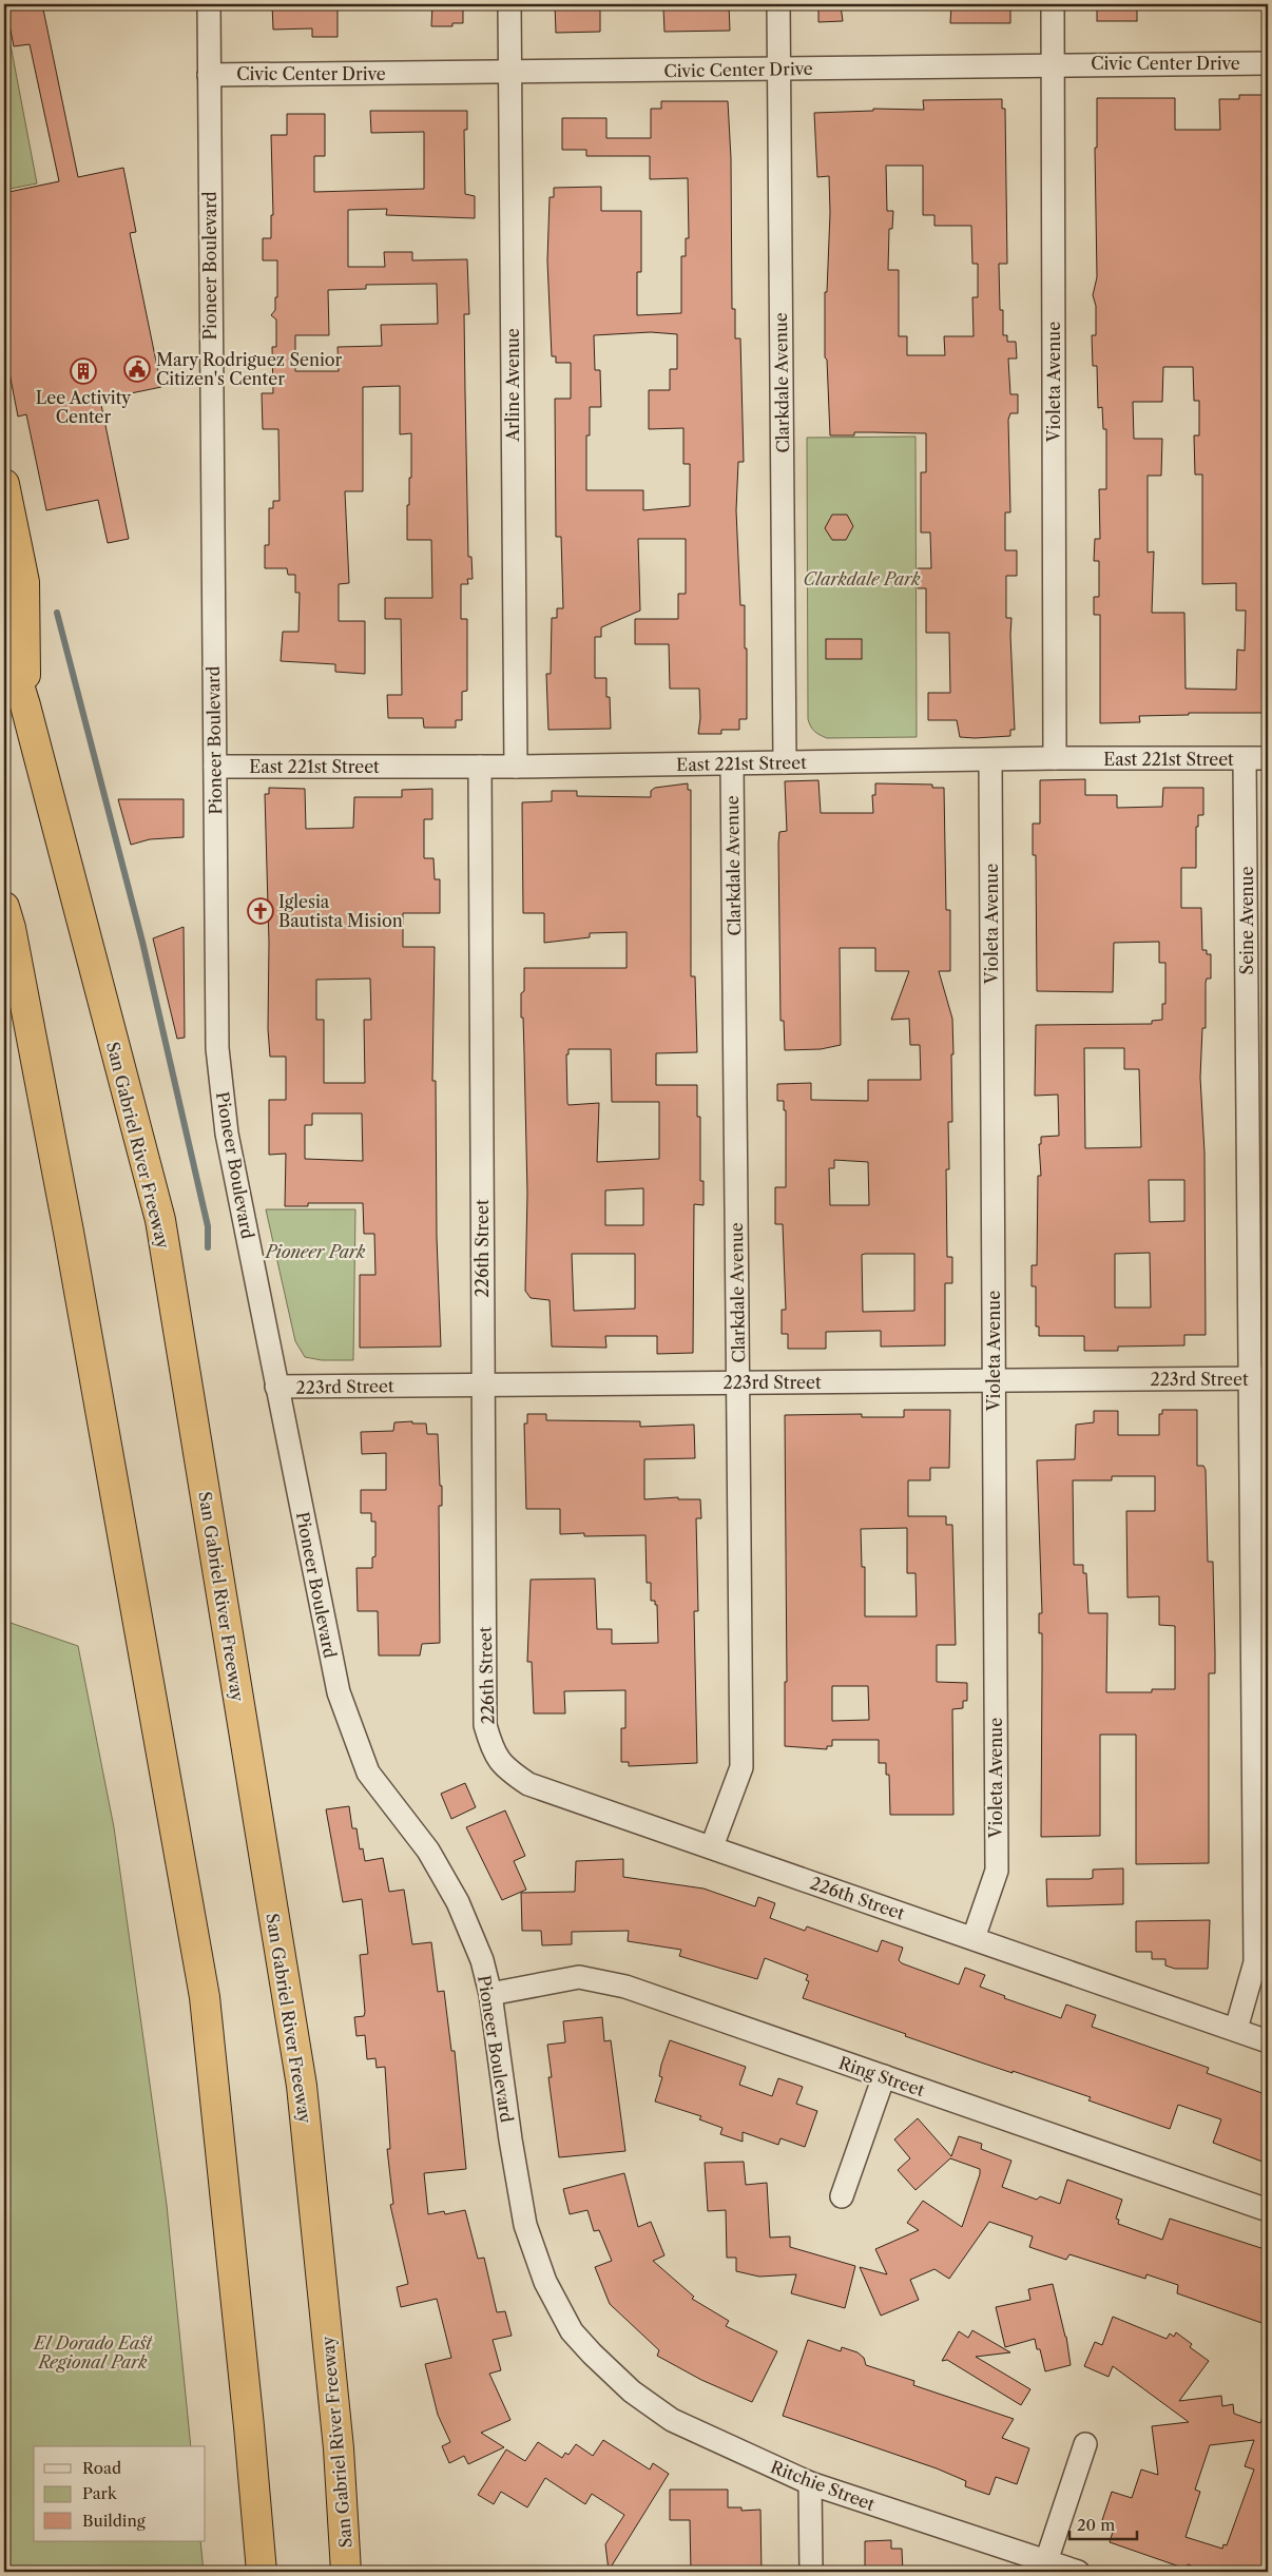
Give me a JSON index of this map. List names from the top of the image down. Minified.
{"streets":{"highway":["San Gabriel River Freeway"],"street":["Civic Center Drive","Pioneer Boulevard","Violeta Avenue","Clarkdale Avenue","Arline Avenue","East 221st Street","Seine Avenue","226th Street","223rd Street","Ring Street","Ritchie Street"]},"crossings":[["Civic Center Drive","Pioneer Boulevard"],["Civic Center Drive","Violeta Avenue"],["Civic Center Drive","Clarkdale Avenue"],["Civic Center Drive","Arline Avenue"],["Pioneer Boulevard","East 221st Street"],["Pioneer Boulevard","223rd Street"],["Pioneer Boulevard","Ring Street"],["Pioneer Boulevard","Ritchie Street"],["Violeta Avenue","East 221st Street"],["Violeta Avenue","226th Street"],["Violeta Avenue","223rd Street"],["Clarkdale Avenue","East 221st Street"],["Clarkdale Avenue","226th Street"],["Clarkdale Avenue","223rd Street"],["Arline Avenue","East 221st Street"],["East 221st Street","Seine Avenue"],["East 221st Street","226th Street"],["Seine Avenue","226th Street"],["Seine Avenue","223rd Street"],["226th Street","223rd Street"]],"parks":["Clarkdale Park","Pioneer Park","El Dorado East Regional Park"],"places":{"public building":["Mary Rodriguez Senior Citizen's Center"],"building":["Lee Activity Center"],"church":["Iglesia Bautista Mision"]},"legend":["Road","Park","Building"],"scale_bar":"20 m"}
